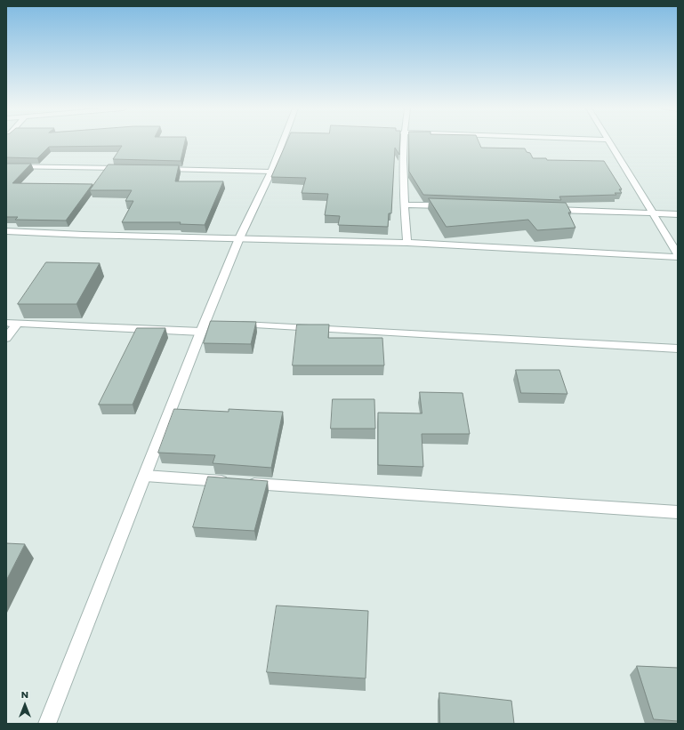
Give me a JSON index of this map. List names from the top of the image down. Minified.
{"north":"top"}
